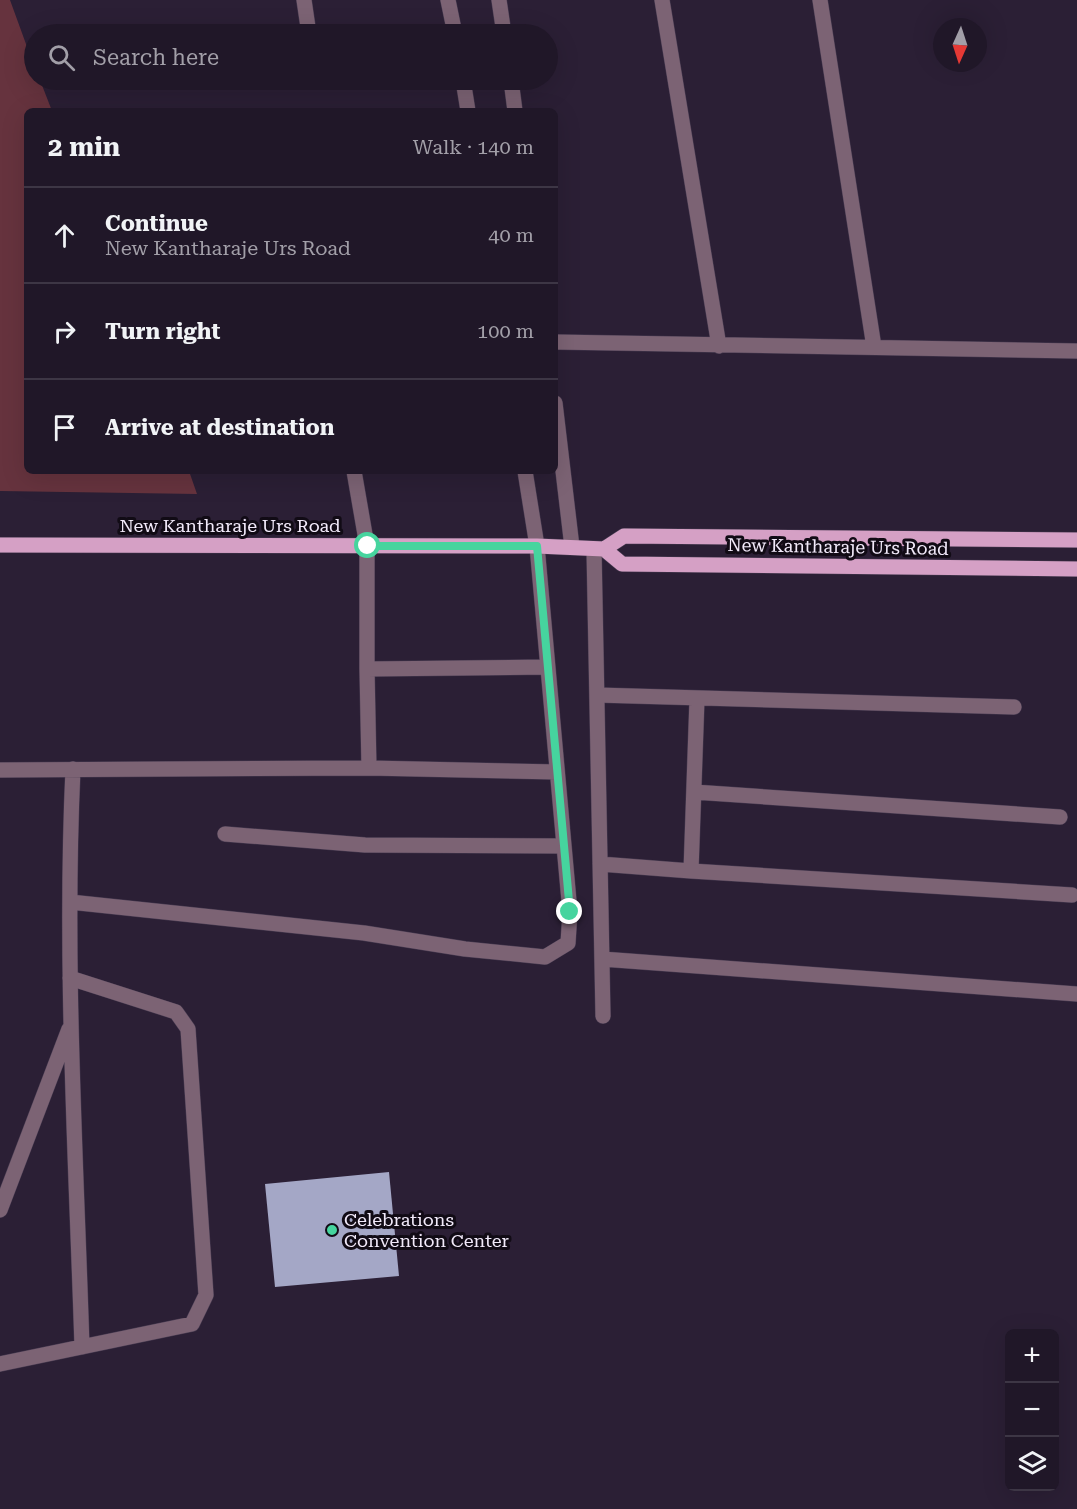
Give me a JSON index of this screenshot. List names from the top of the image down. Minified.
{"streets":{"main road":["New Kantharaje Urs Road"]},"places":["Celebrations Convention Center"],"north":"bottom","page":{"search":"Search here","heading":["2 min","Walk · 140 m"],"list":[["Continue","New Kantharaje Urs Road","40 m"],["Turn right","100 m"],"Arrive at destination"],"map_buttons":["+","−"]}}
